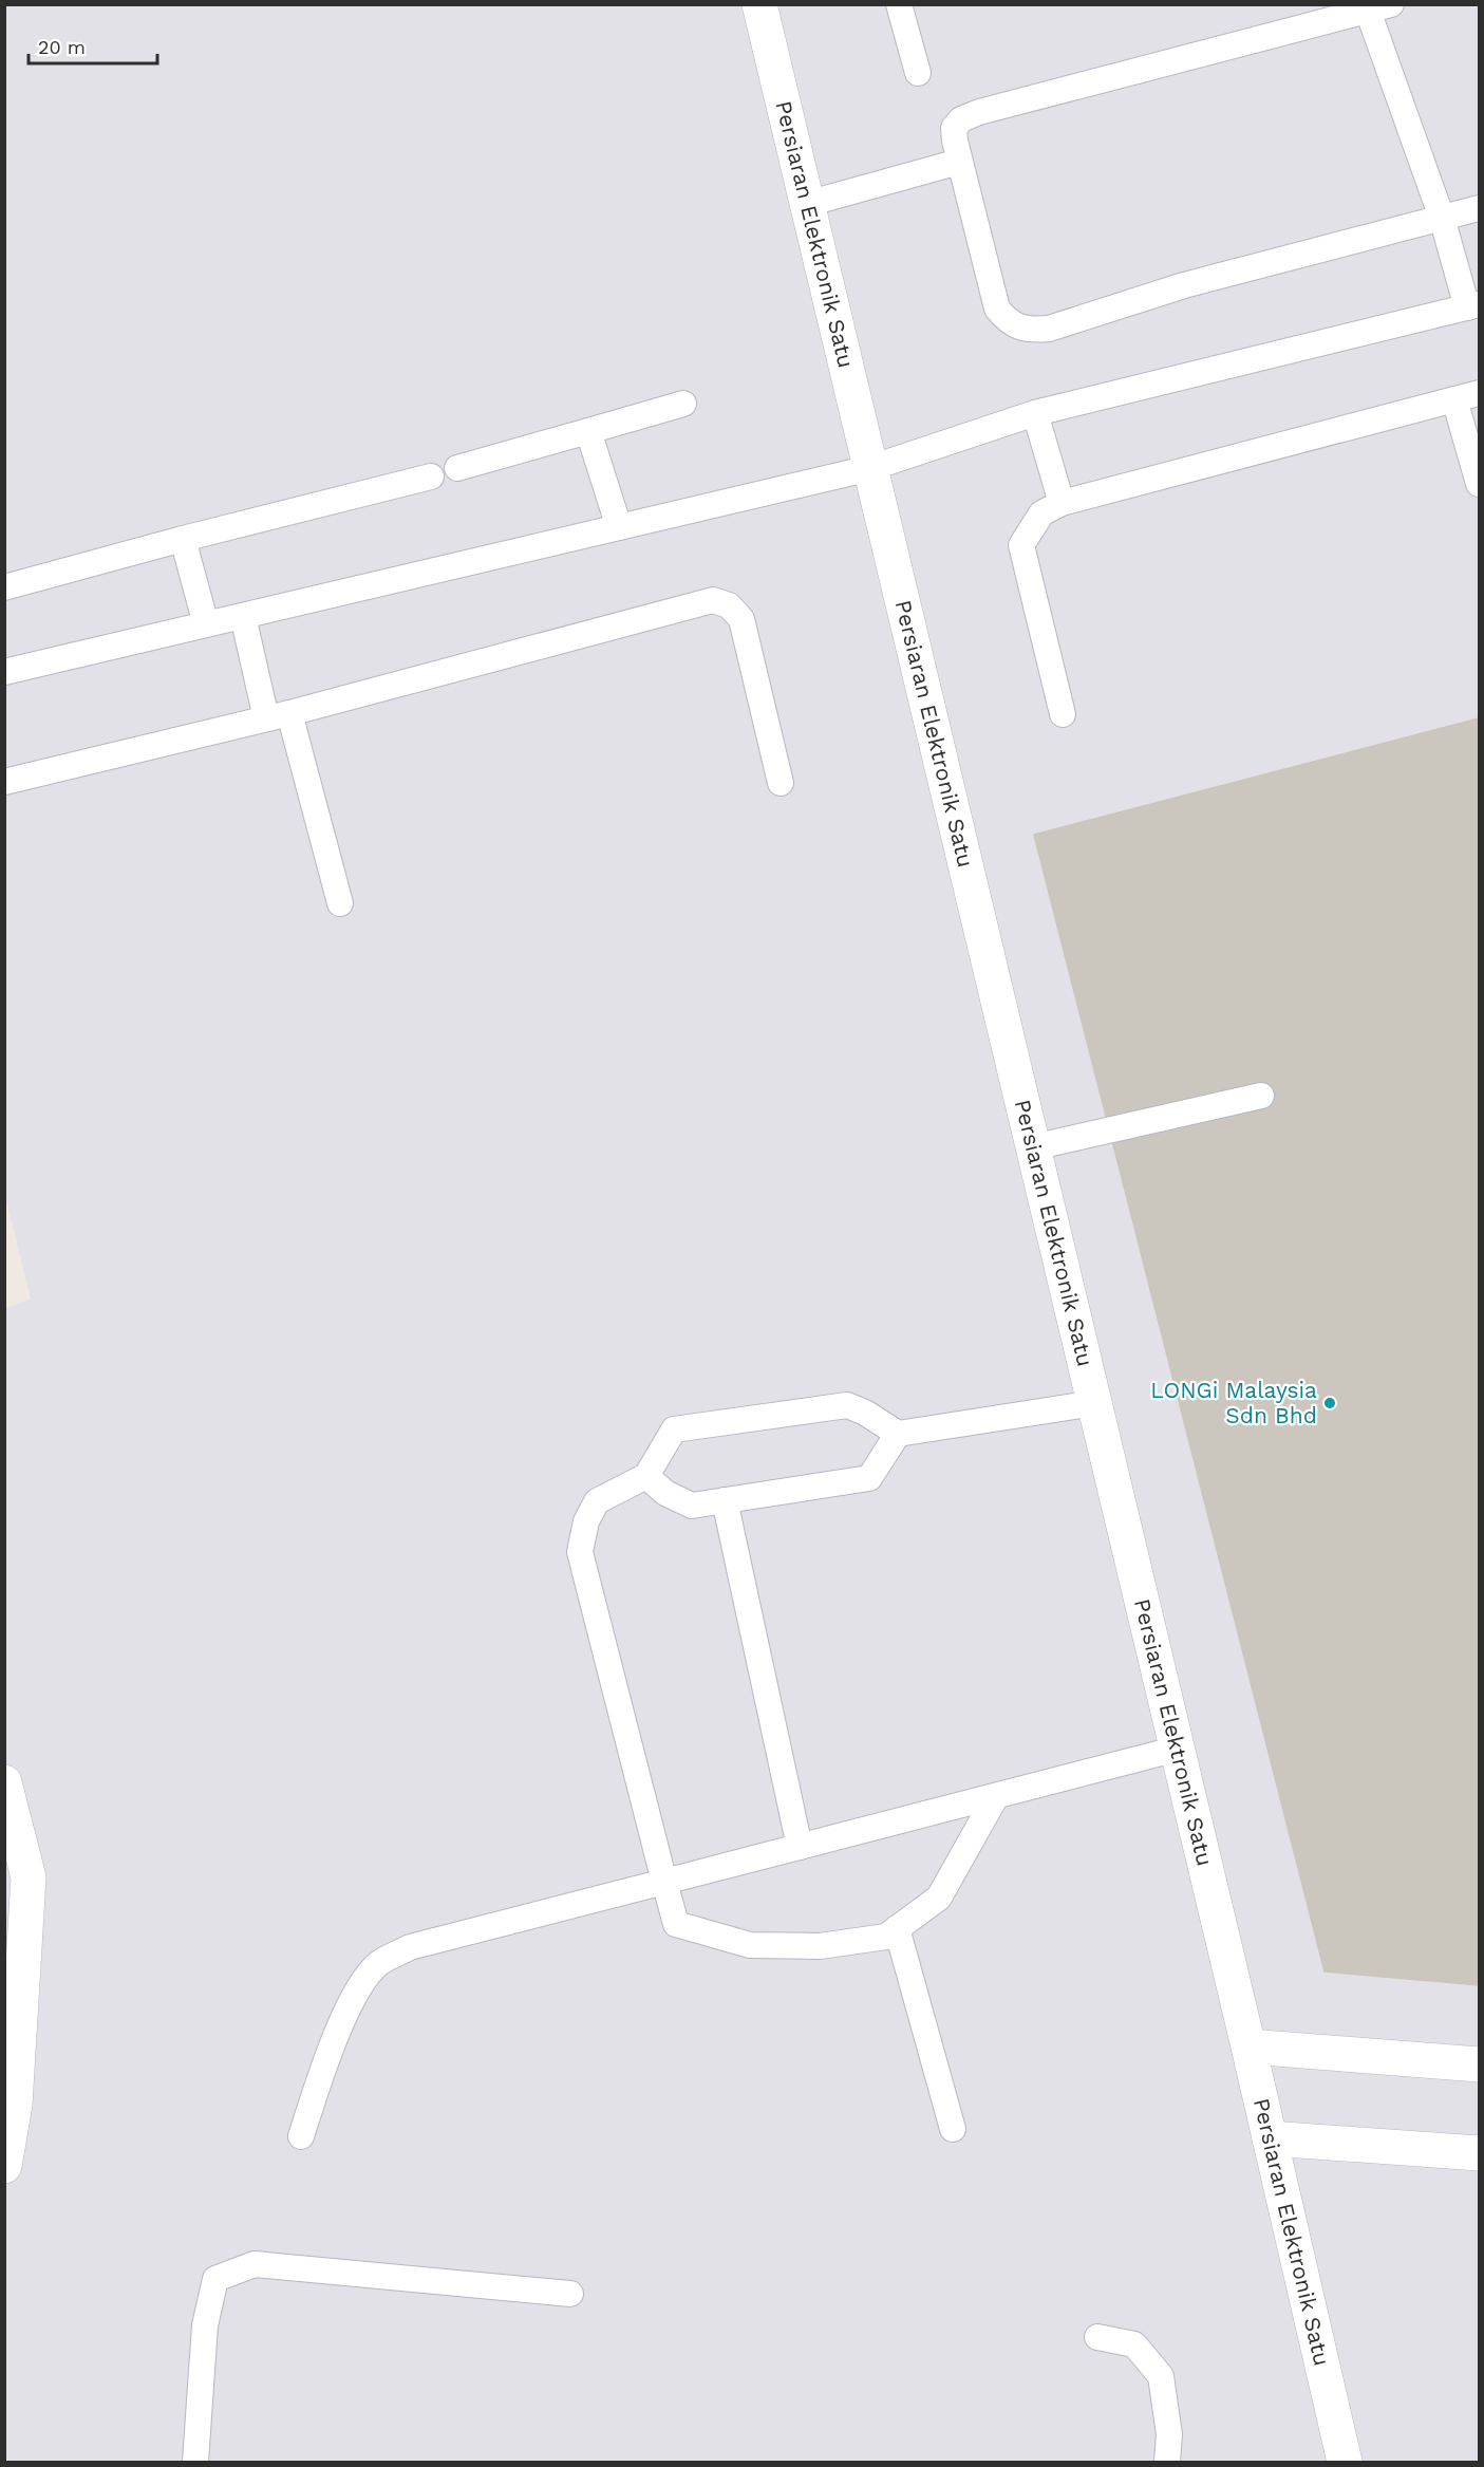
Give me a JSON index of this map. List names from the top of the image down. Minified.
{"streets":{"street":["Persiaran Elektronik Satu"]},"places":["LONGi Malaysia Sdn Bhd"],"scale_bar":"20 m"}
